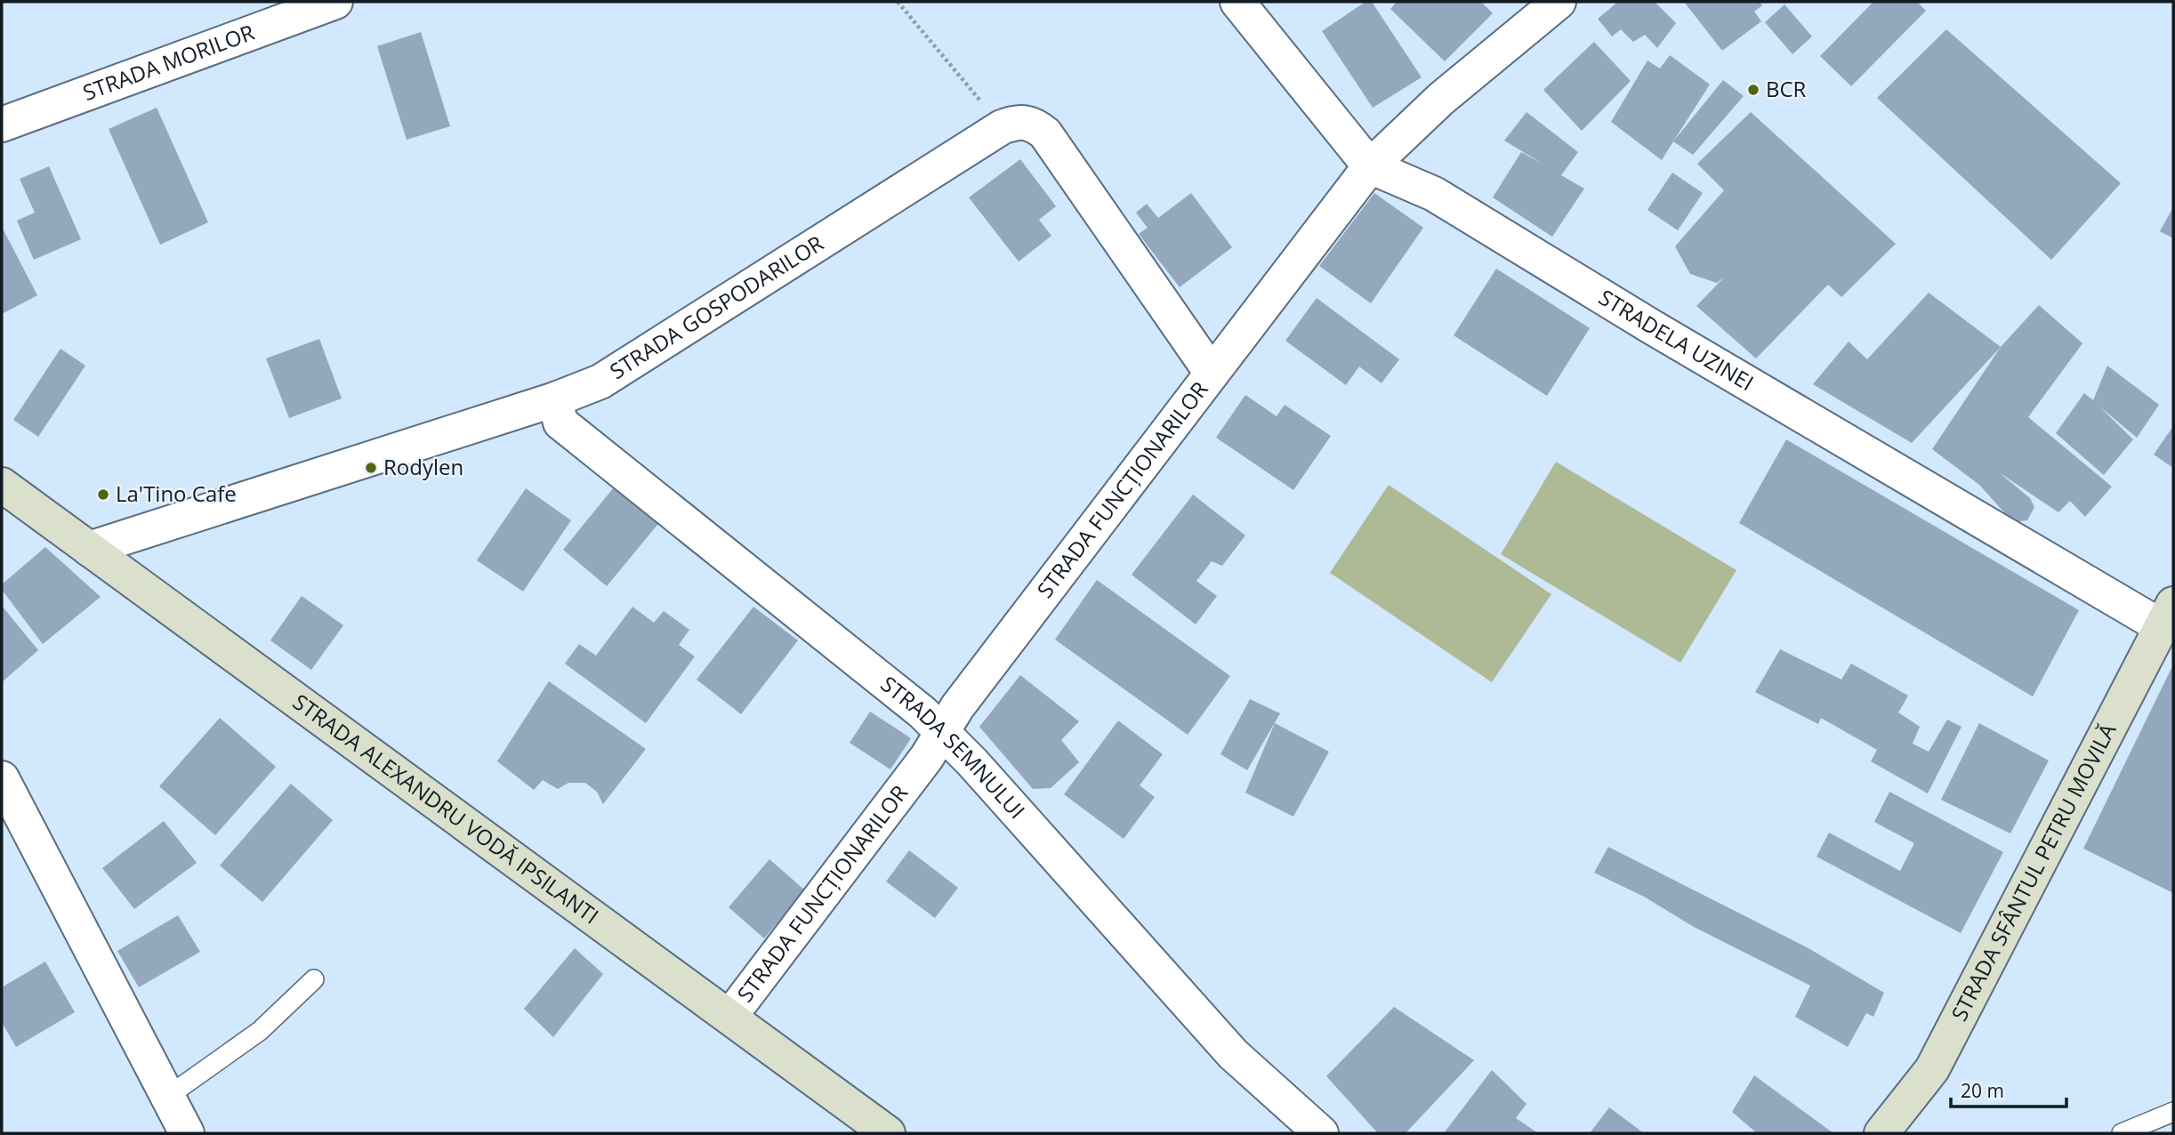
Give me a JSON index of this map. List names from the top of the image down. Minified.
{"streets":{"street":["STRADA MORILOR","STRADA GOSPODARILOR","STRADELA UZINEI","STRADA FUNCȚIONARILOR","STRADA SEMNULUI","STRADA ALEXANDRU VODĂ IPSILANTI","STRADA SFÂNTUL PETRU MOVILĂ"]},"crossings":[["STRADA GOSPODARILOR","STRADA FUNCȚIONARILOR"],["STRADA GOSPODARILOR","STRADA SEMNULUI"],["STRADA GOSPODARILOR","STRADA ALEXANDRU VODĂ IPSILANTI"],["STRADELA UZINEI","STRADA FUNCȚIONARILOR"],["STRADELA UZINEI","STRADA SFÂNTUL PETRU MOVILĂ"],["STRADA FUNCȚIONARILOR","STRADA SEMNULUI"],["STRADA FUNCȚIONARILOR","STRADA ALEXANDRU VODĂ IPSILANTI"]],"places":["BCR","Rodylen","La'Tino Cafe"],"scale_bar":"20 m"}
